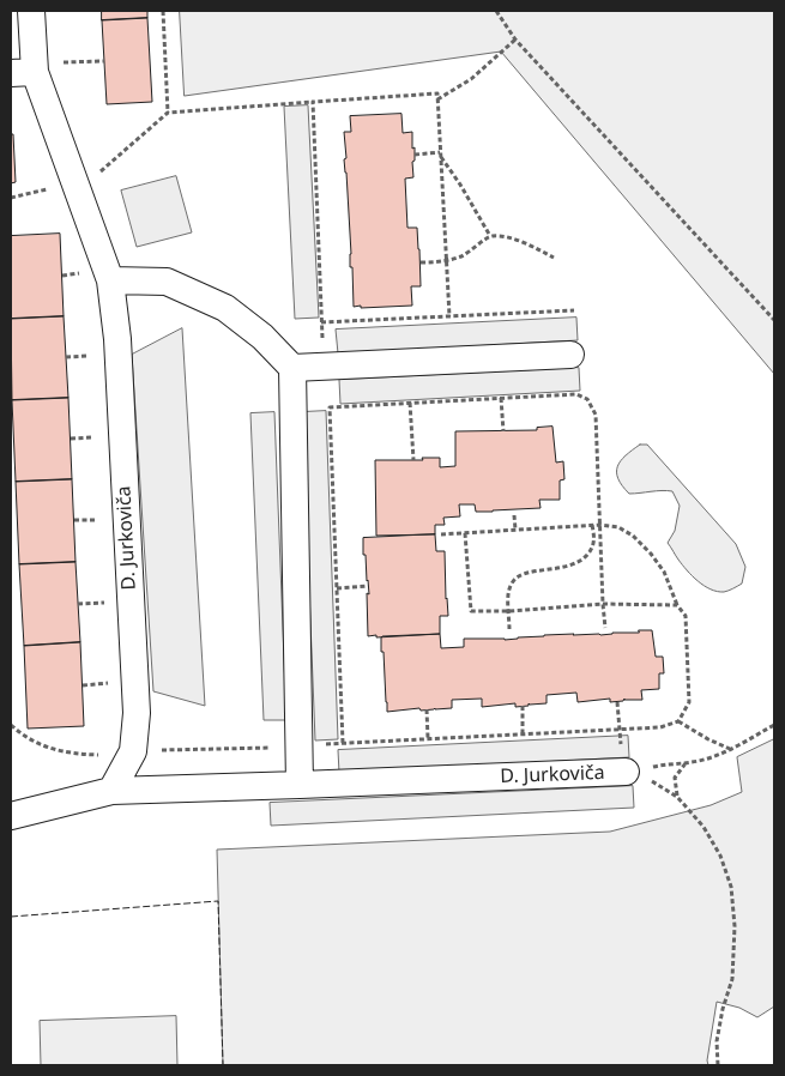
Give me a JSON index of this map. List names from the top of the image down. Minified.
{"streets":{"street":["D. Jurkoviča"]}}
